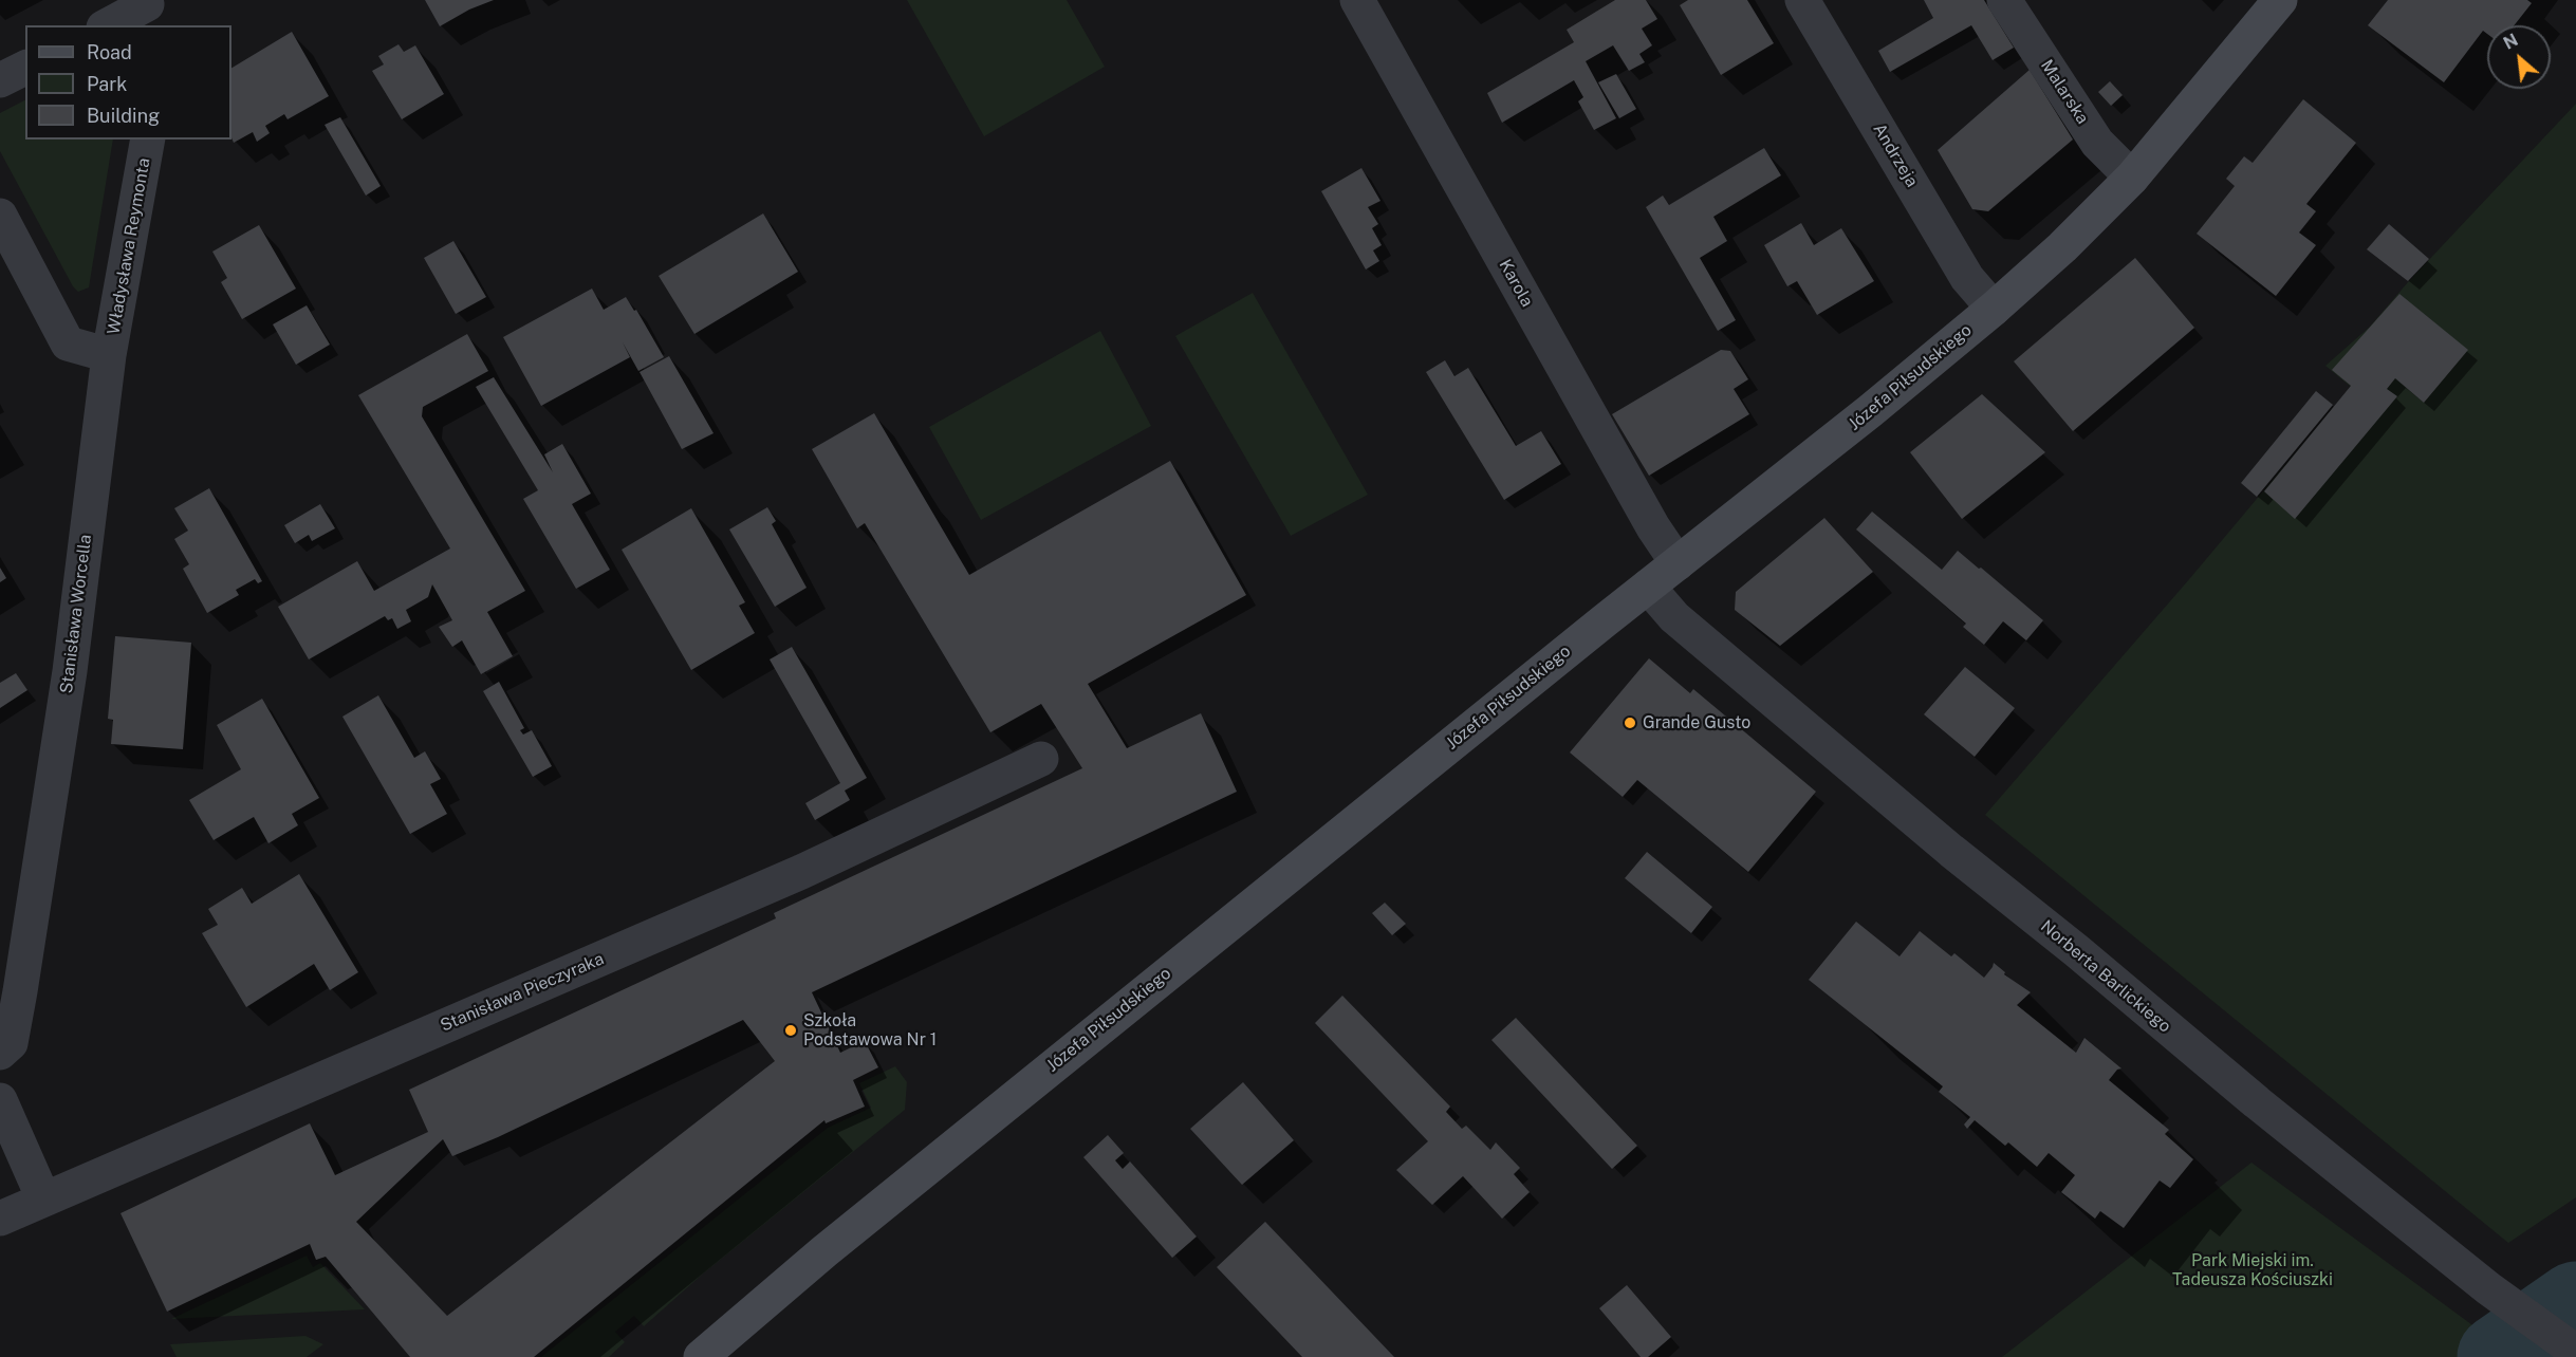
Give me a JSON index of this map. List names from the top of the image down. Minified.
{"streets":{"street":["Malarska","Andrzeja","Władysława Reymonta","Karola","Józefa Piłsudskiego","Stanisława Worcella","Norberta Barlickiego","Stanisława Pieczyraka"]},"crossings":[["Malarska","Józefa Piłsudskiego"],["Andrzeja","Józefa Piłsudskiego"],["Władysława Reymonta","Stanisława Worcella"],["Karola","Józefa Piłsudskiego"],["Józefa Piłsudskiego","Norberta Barlickiego"]],"parks":["Park Miejski im. Tadeusza Kościuszki"],"places":["Grande Gusto","Szkoła Podstawowa Nr 1"],"legend":["Road","Park","Building"],"north":"top left"}
